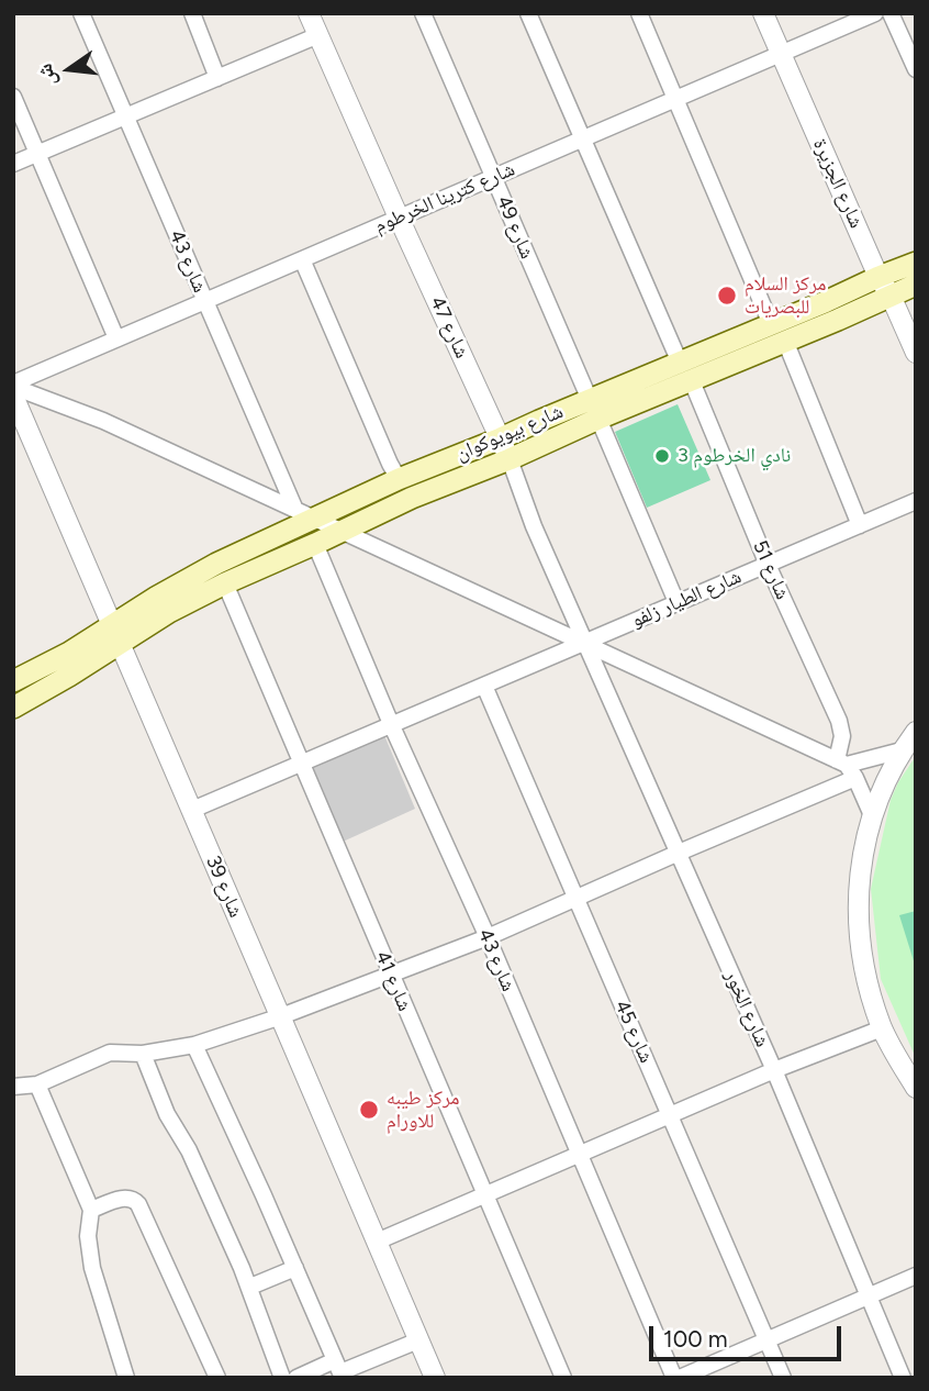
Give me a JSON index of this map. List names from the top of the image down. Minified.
{"streets":{"main road":["شارع بيويوكوان"],"street":["شارع الجزيرة","شارع كترينا الخرطوم","شارع 49","شارع 43","شارع 47","شارع 51","شارع الطيار زلفو","شارع 39","شارع 41","شارع الخور","شارع 45"]},"crossings":[["شارع الجزيرة","شارع كترينا الخرطوم"],["شارع الجزيرة","شارع بيويوكوان"],["شارع كترينا الخرطوم","شارع 49"],["شارع كترينا الخرطوم","شارع 43"],["شارع كترينا الخرطوم","شارع 47"],["شارع 49","شارع بيويوكوان"],["شارع 49","شارع الطيار زلفو"],["شارع 43","شارع بيويوكوان"],["شارع 43","شارع الطيار زلفو"],["شارع 47","شارع بيويوكوان"],["شارع 47","شارع الطيار زلفو"],["شارع 47","شارع الخور"],["شارع بيويوكوان","شارع 51"],["شارع بيويوكوان","شارع 39"],["شارع بيويوكوان","شارع 41"],["شارع 51","شارع الطيار زلفو"],["شارع الطيار زلفو","شارع 39"],["شارع الطيار زلفو","شارع 41"],["شارع الطيار زلفو","شارع الخور"],["شارع الطيار زلفو","شارع 45"]],"places":["مركز السلام للبصريات","نادي الخرطوم 3","مركز طيبه للاورام"],"scale_bar":"100 m","north":"left"}
